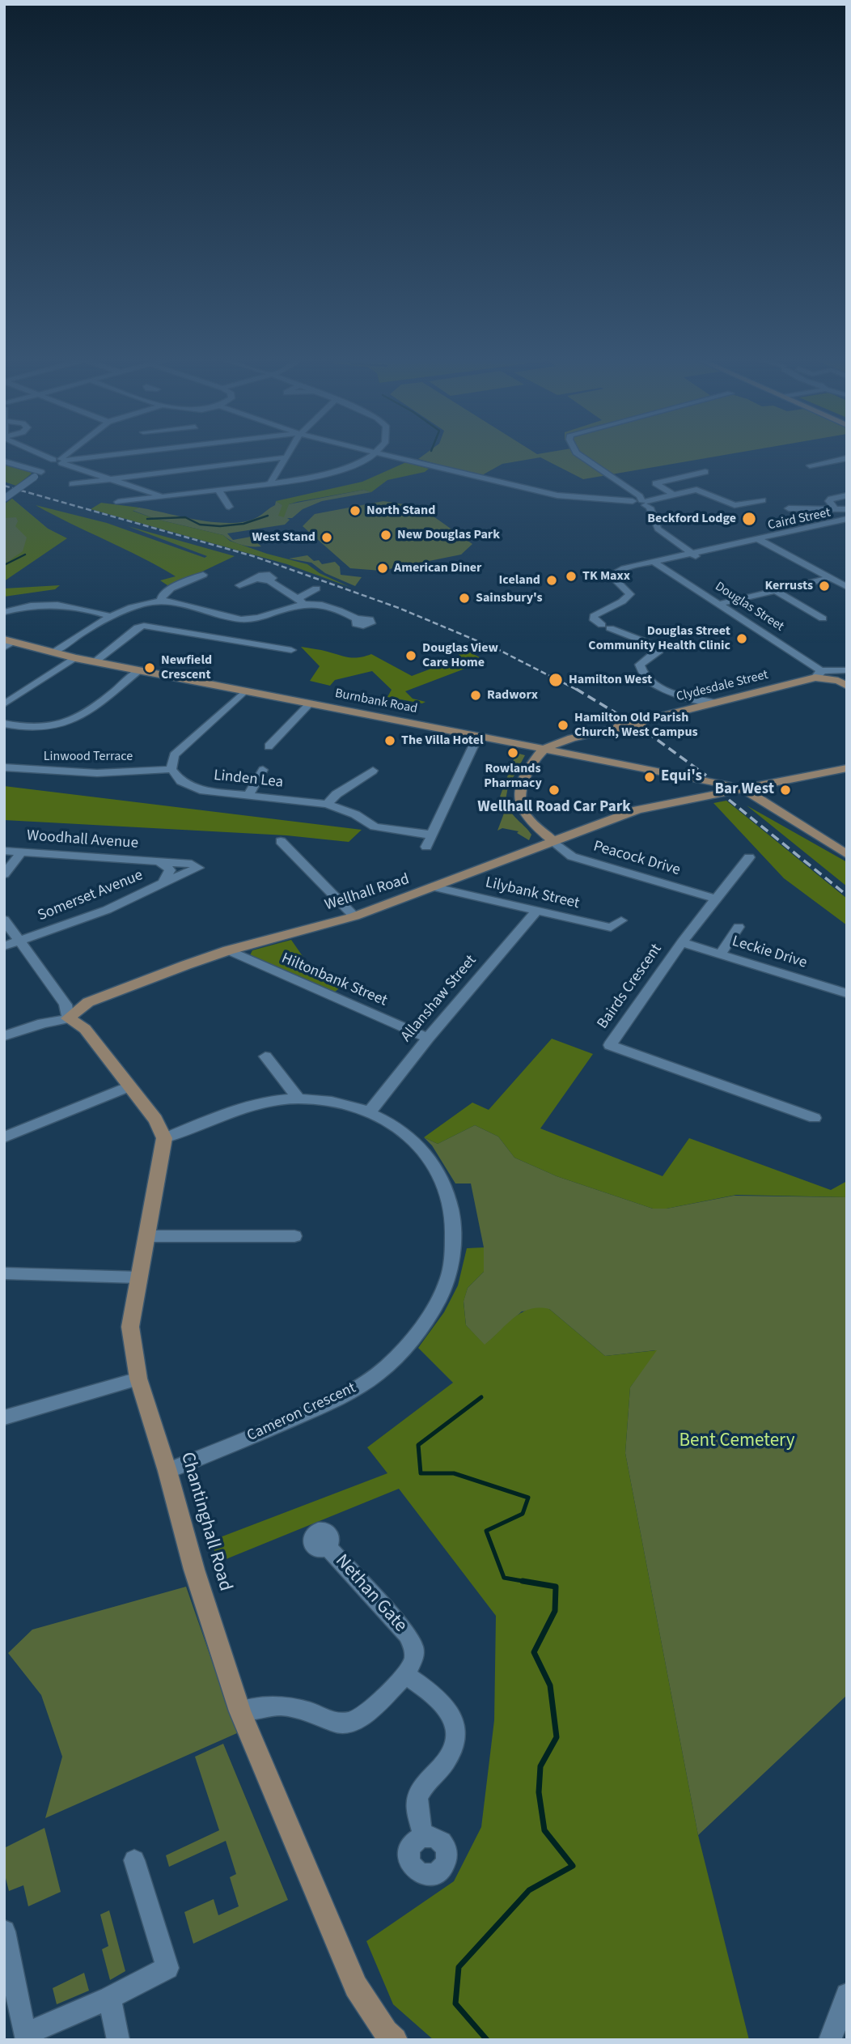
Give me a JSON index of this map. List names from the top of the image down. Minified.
{"streets":{"main road":["Clydesdale Street","Burnbank Road","Wellhall Road","Chantinghall Road"],"street":["Caird Street","Douglas Street","Linwood Terrace","Linden Lea","Woodhall Avenue","Peacock Drive","Lilybank Street","Somerset Avenue","Leckie Drive","Hiltonbank Street","Bairds Crescent","Allanshaw Street","Cameron Crescent","Nethan Gate"]},"crossings":[["Caird Street","Douglas Street"],["Douglas Street","Clydesdale Street"],["Clydesdale Street","Burnbank Road"],["Burnbank Road","Wellhall Road"],["Linwood Terrace","Linden Lea"],["Woodhall Avenue","Somerset Avenue"],["Peacock Drive","Wellhall Road"],["Peacock Drive","Bairds Crescent"],["Wellhall Road","Lilybank Street"],["Wellhall Road","Hiltonbank Street"],["Lilybank Street","Allanshaw Street"],["Leckie Drive","Bairds Crescent"],["Hiltonbank Street","Allanshaw Street"],["Allanshaw Street","Cameron Crescent"],["Cameron Crescent","Chantinghall Road"]],"parks":["Bent Cemetery"],"places":["North Stand","Beckford Lodge","New Douglas Park","West Stand","American Diner","TK Maxx","Iceland","Kerrusts","Sainsbury's","Douglas Street Community Health Clinic","Douglas View Care Home","Newfield Crescent","Hamilton West","Radworx","Hamilton Old Parish Church, West Campus","The Villa Hotel","Rowlands Pharmacy","Equi's","Wellhall Road Car Park","Bar West"]}
